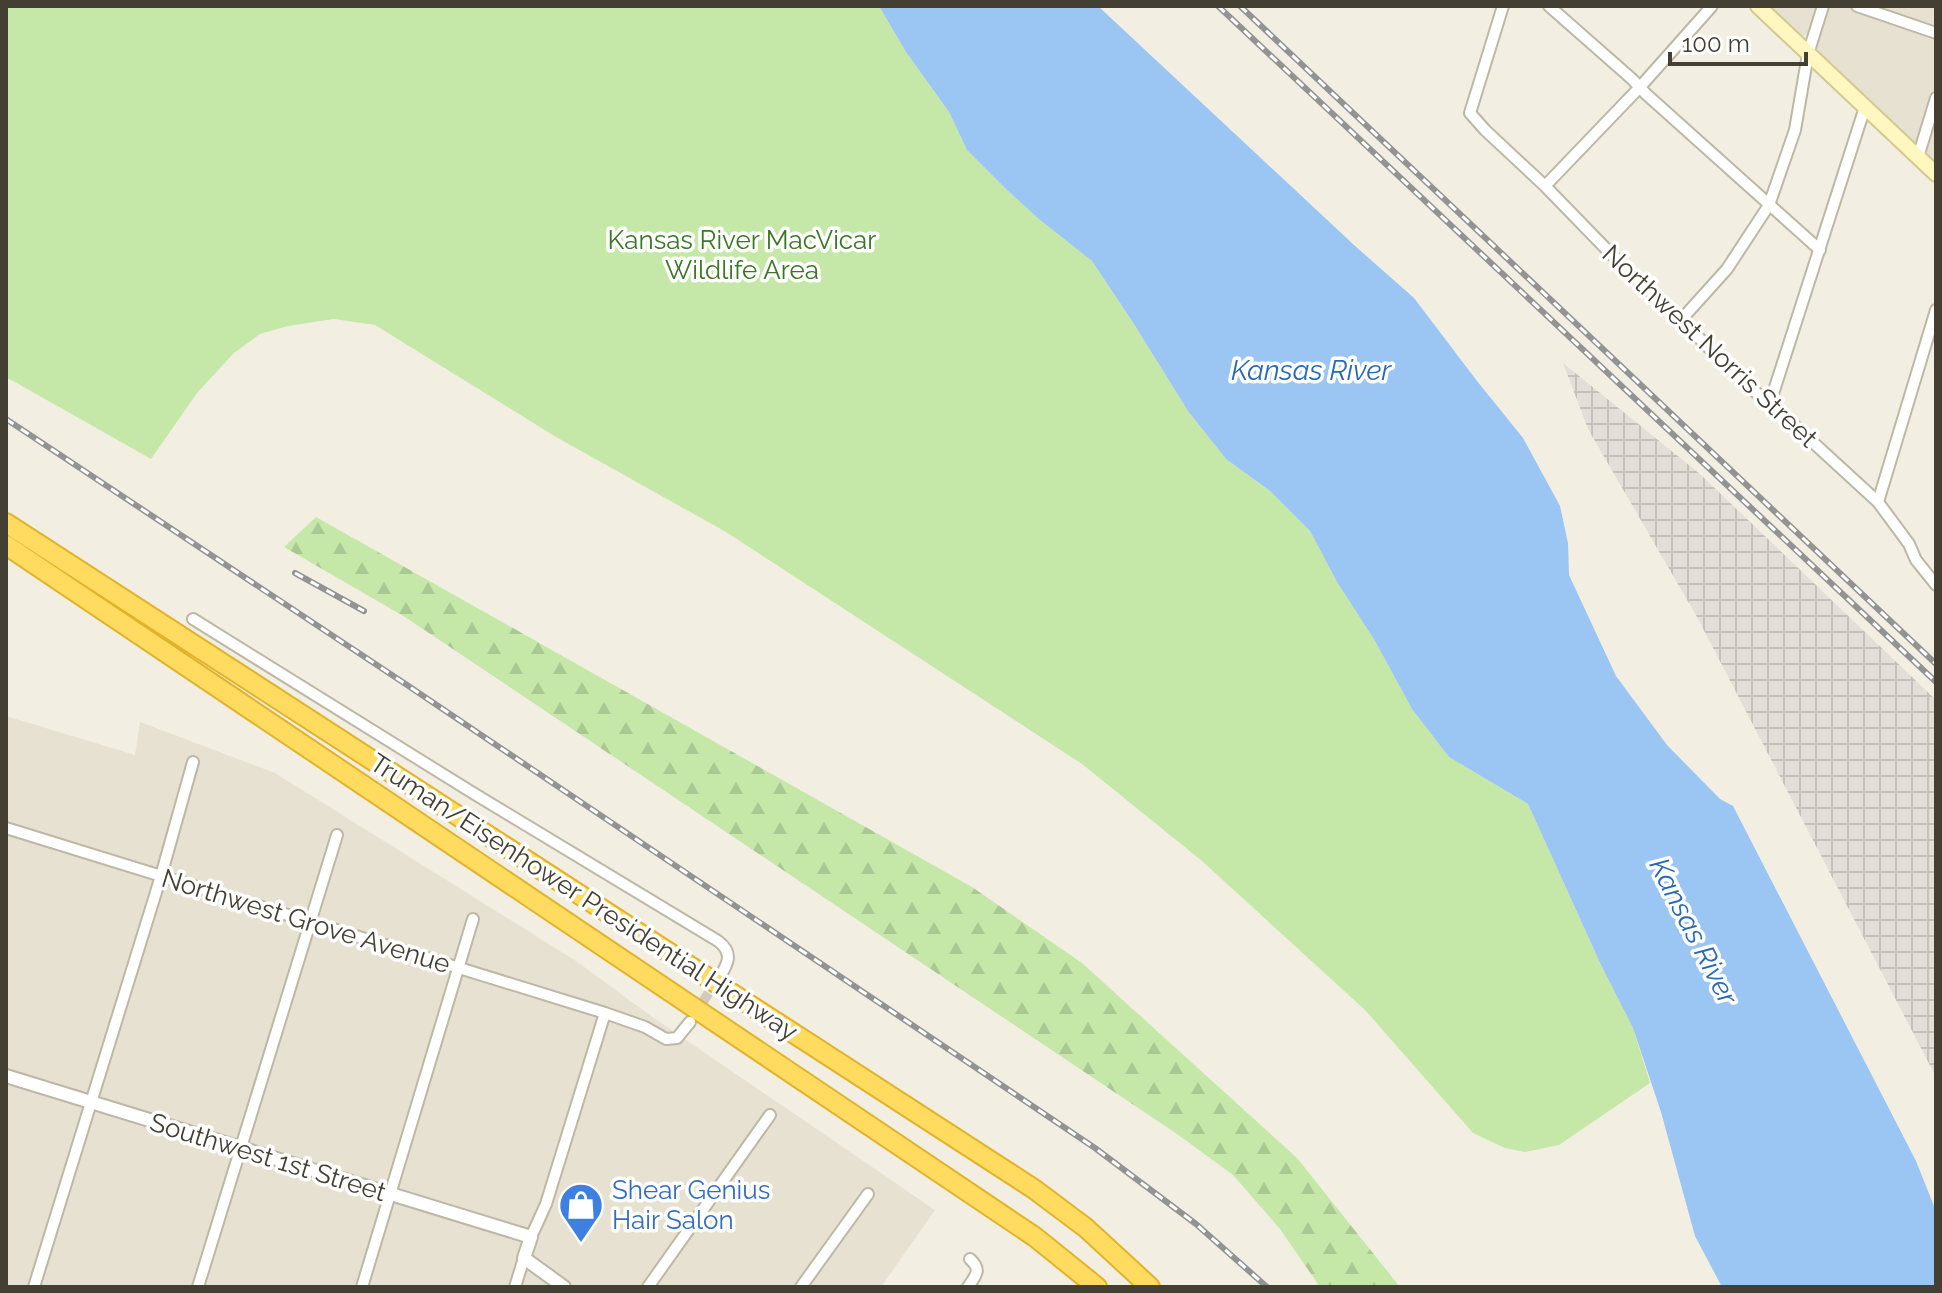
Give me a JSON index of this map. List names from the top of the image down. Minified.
{"streets":{"highway":["Truman/Eisenhower Presidential Highway"],"street":["Northwest Norris Street","Northwest Grove Avenue","Southwest 1st Street"]},"water":["Kansas River"],"parks":["Kansas River MacVicar Wildlife Area"],"places":{"shop":["Shear Genius Hair Salon"]},"scale_bar":"100 m"}
